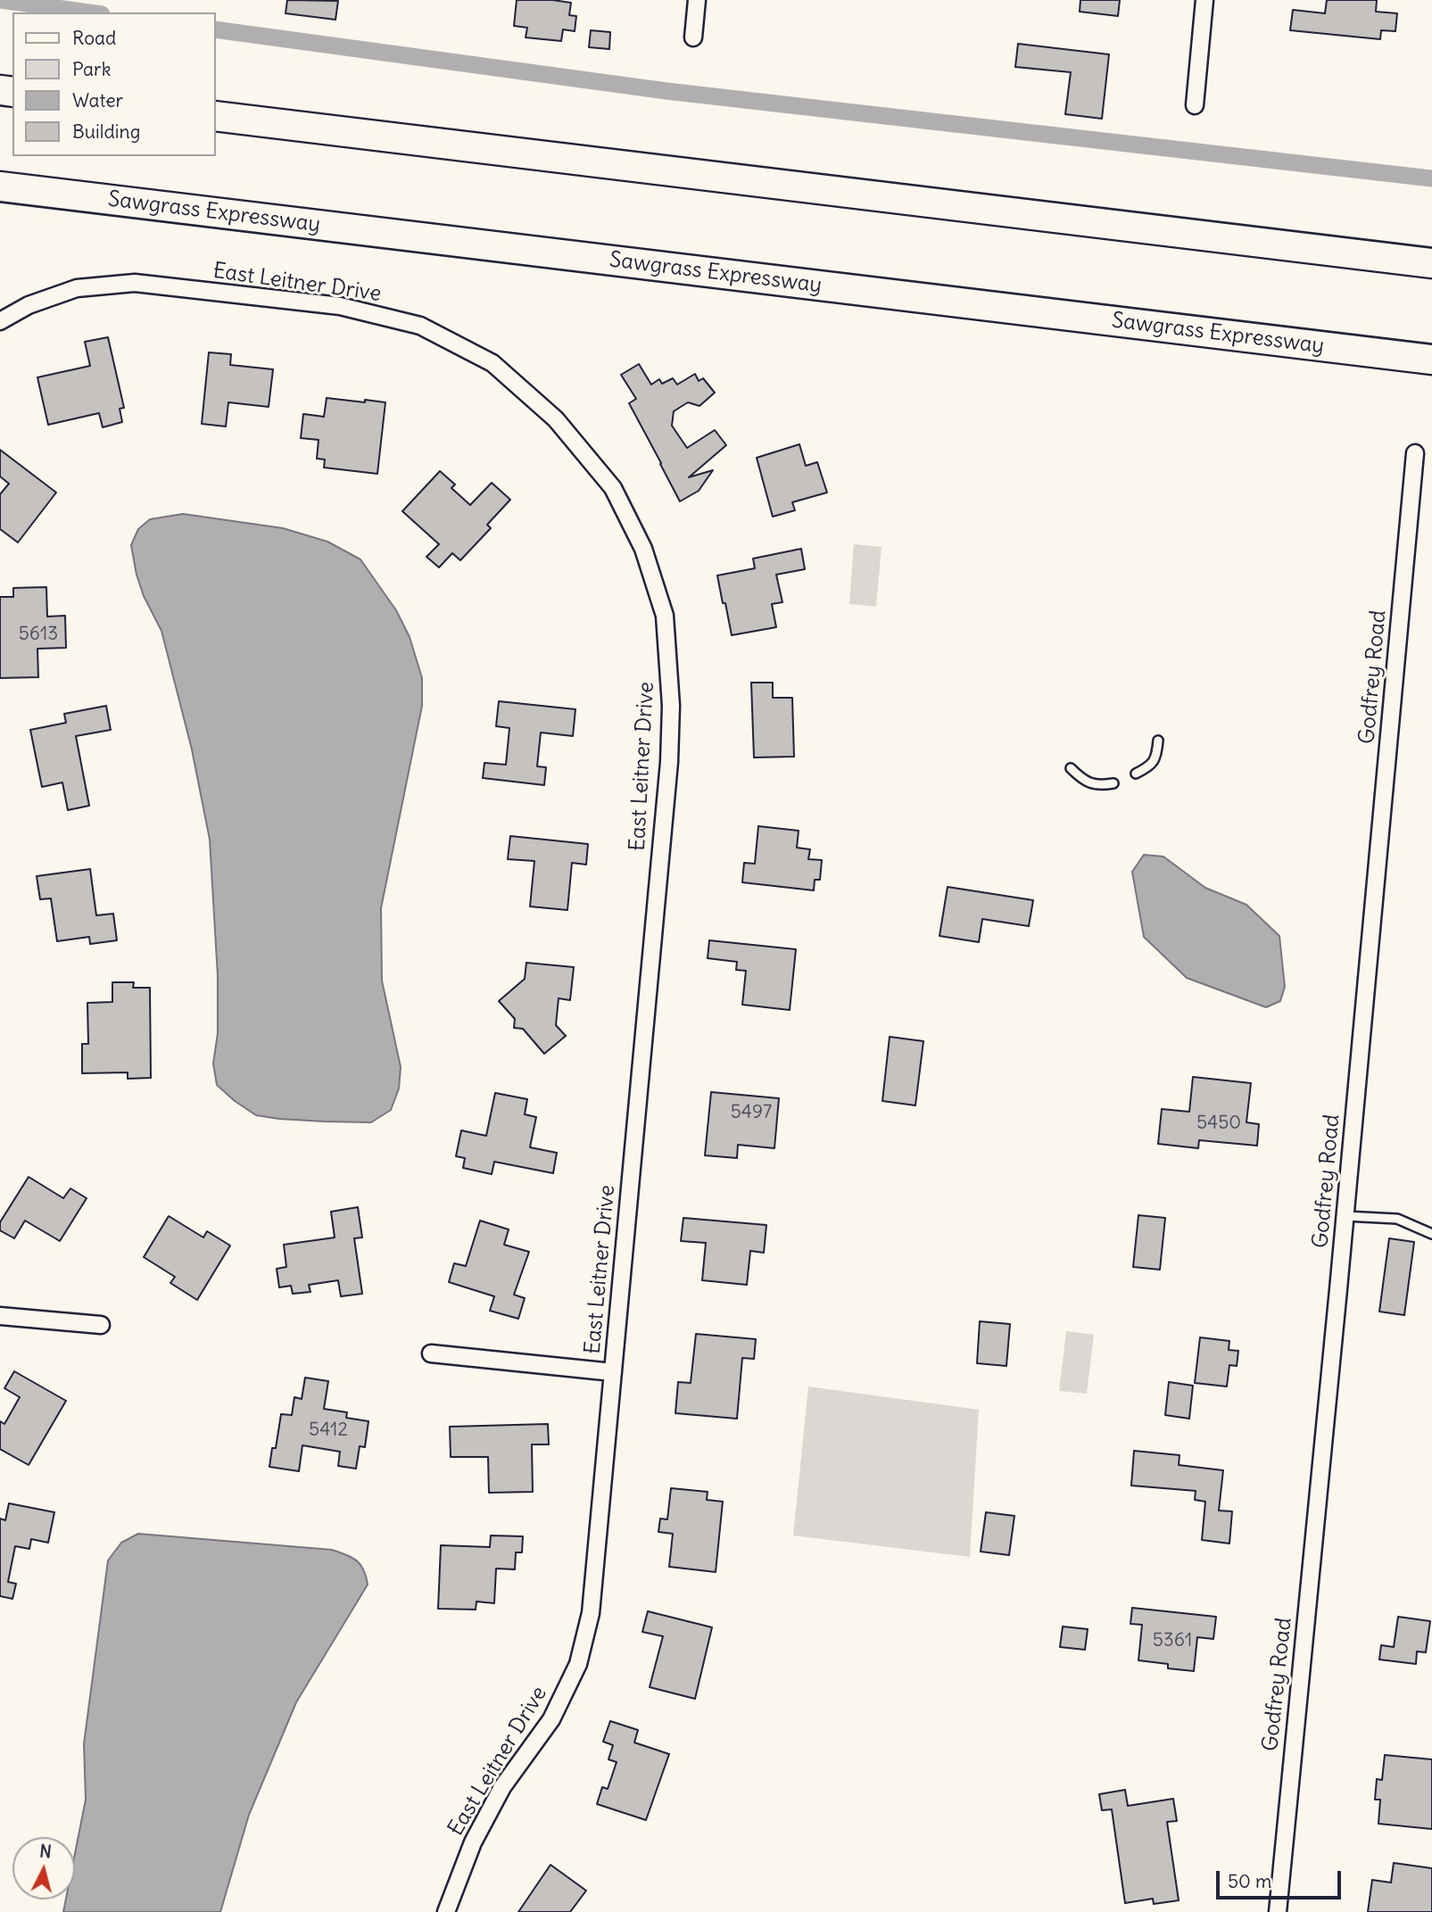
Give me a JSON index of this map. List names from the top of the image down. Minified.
{"streets":{"highway":["Sawgrass Expressway"],"street":["East Leitner Drive","Godfrey Road"]},"house_numbers":["5613","5497","5450","5412","5361"],"legend":["Road","Park","Water","Building"],"scale_bar":"50 m","north":"top"}
